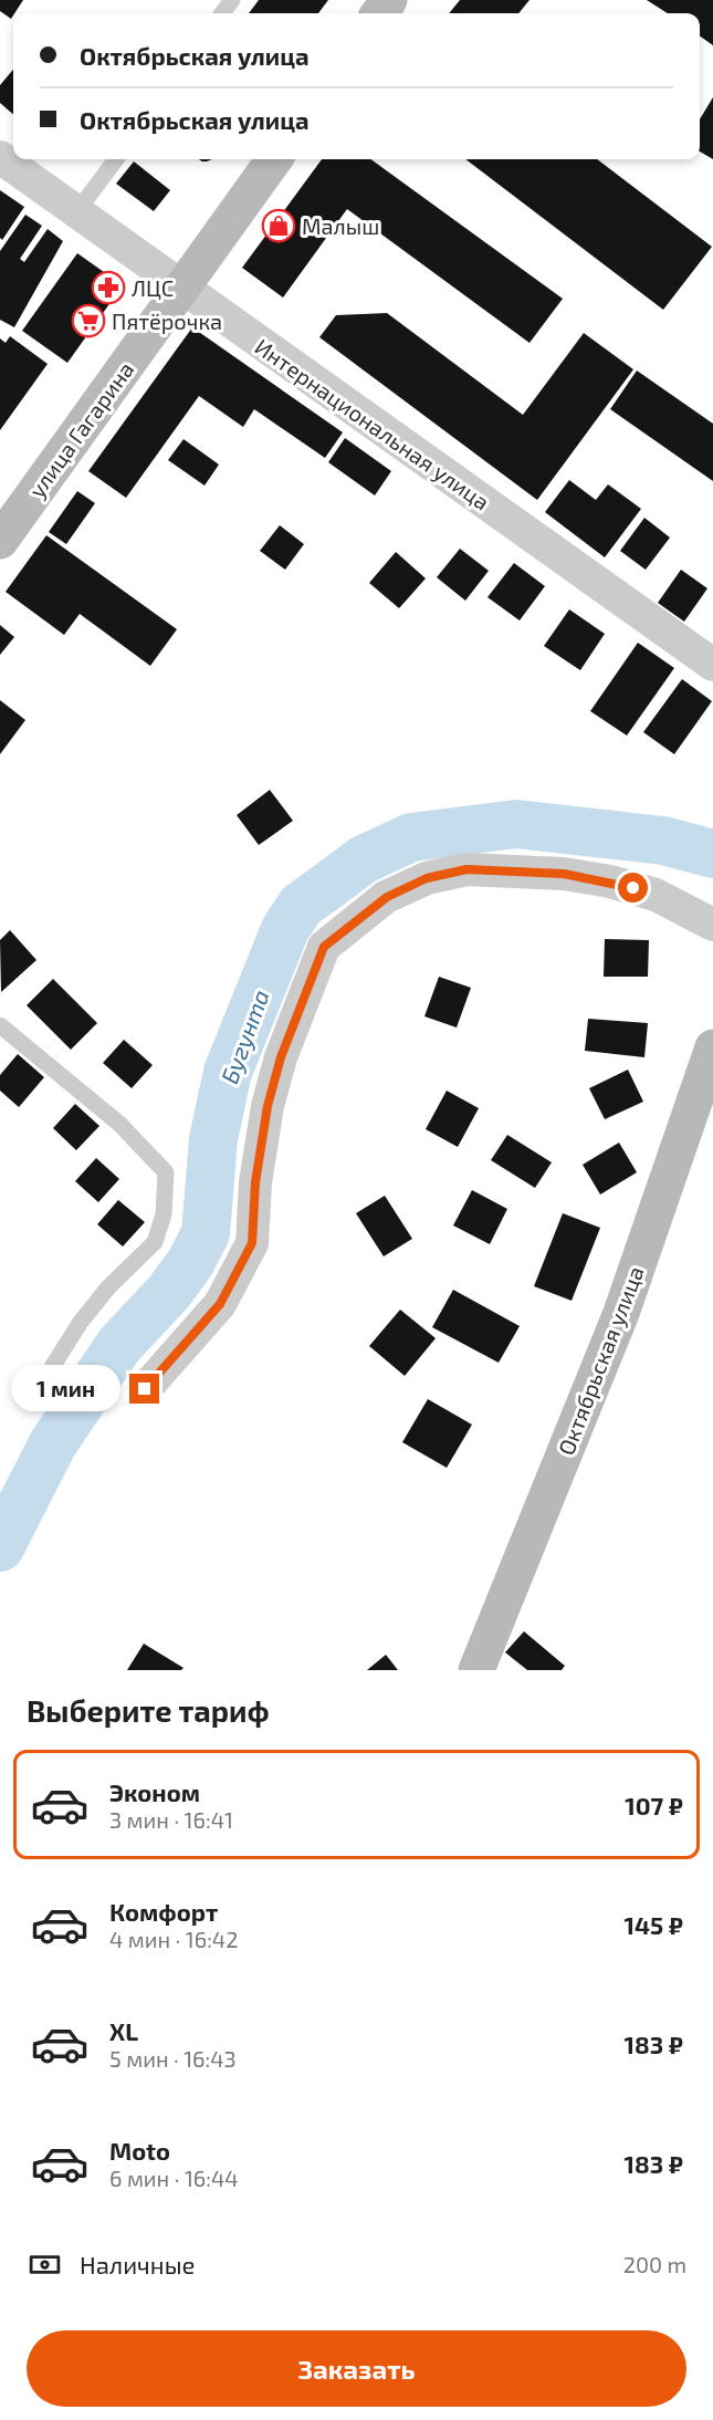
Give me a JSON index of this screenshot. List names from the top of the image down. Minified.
{"streets":{"main road":["улица Гагарина","Октябрьская улица"],"street":["Интернациональная улица"]},"crossings":[["Интернациональная улица","улица Гагарина"]],"water":["Бугунта"],"places":{"shop":["Малыш"],"pharmacy":["ЛЦС"],"supermarket":["Пятёрочка"]},"page":{"banner":["Октябрьская улица","Октябрьская улица"],"bubble":"1 мин","heading":"Выберите тариф","list":[{"name":"Эконом","note":"3 мин · 16:41","value":"107 ₽"},{"name":"Комфорт","note":"4 мин · 16:42","value":"145 ₽"},{"name":"XL","note":"5 мин · 16:43","value":"183 ₽"},{"name":"Moto","note":"6 мин · 16:44","value":"183 ₽"}],"pay":["Наличные","200 m"],"buttons":"Заказать"}}
